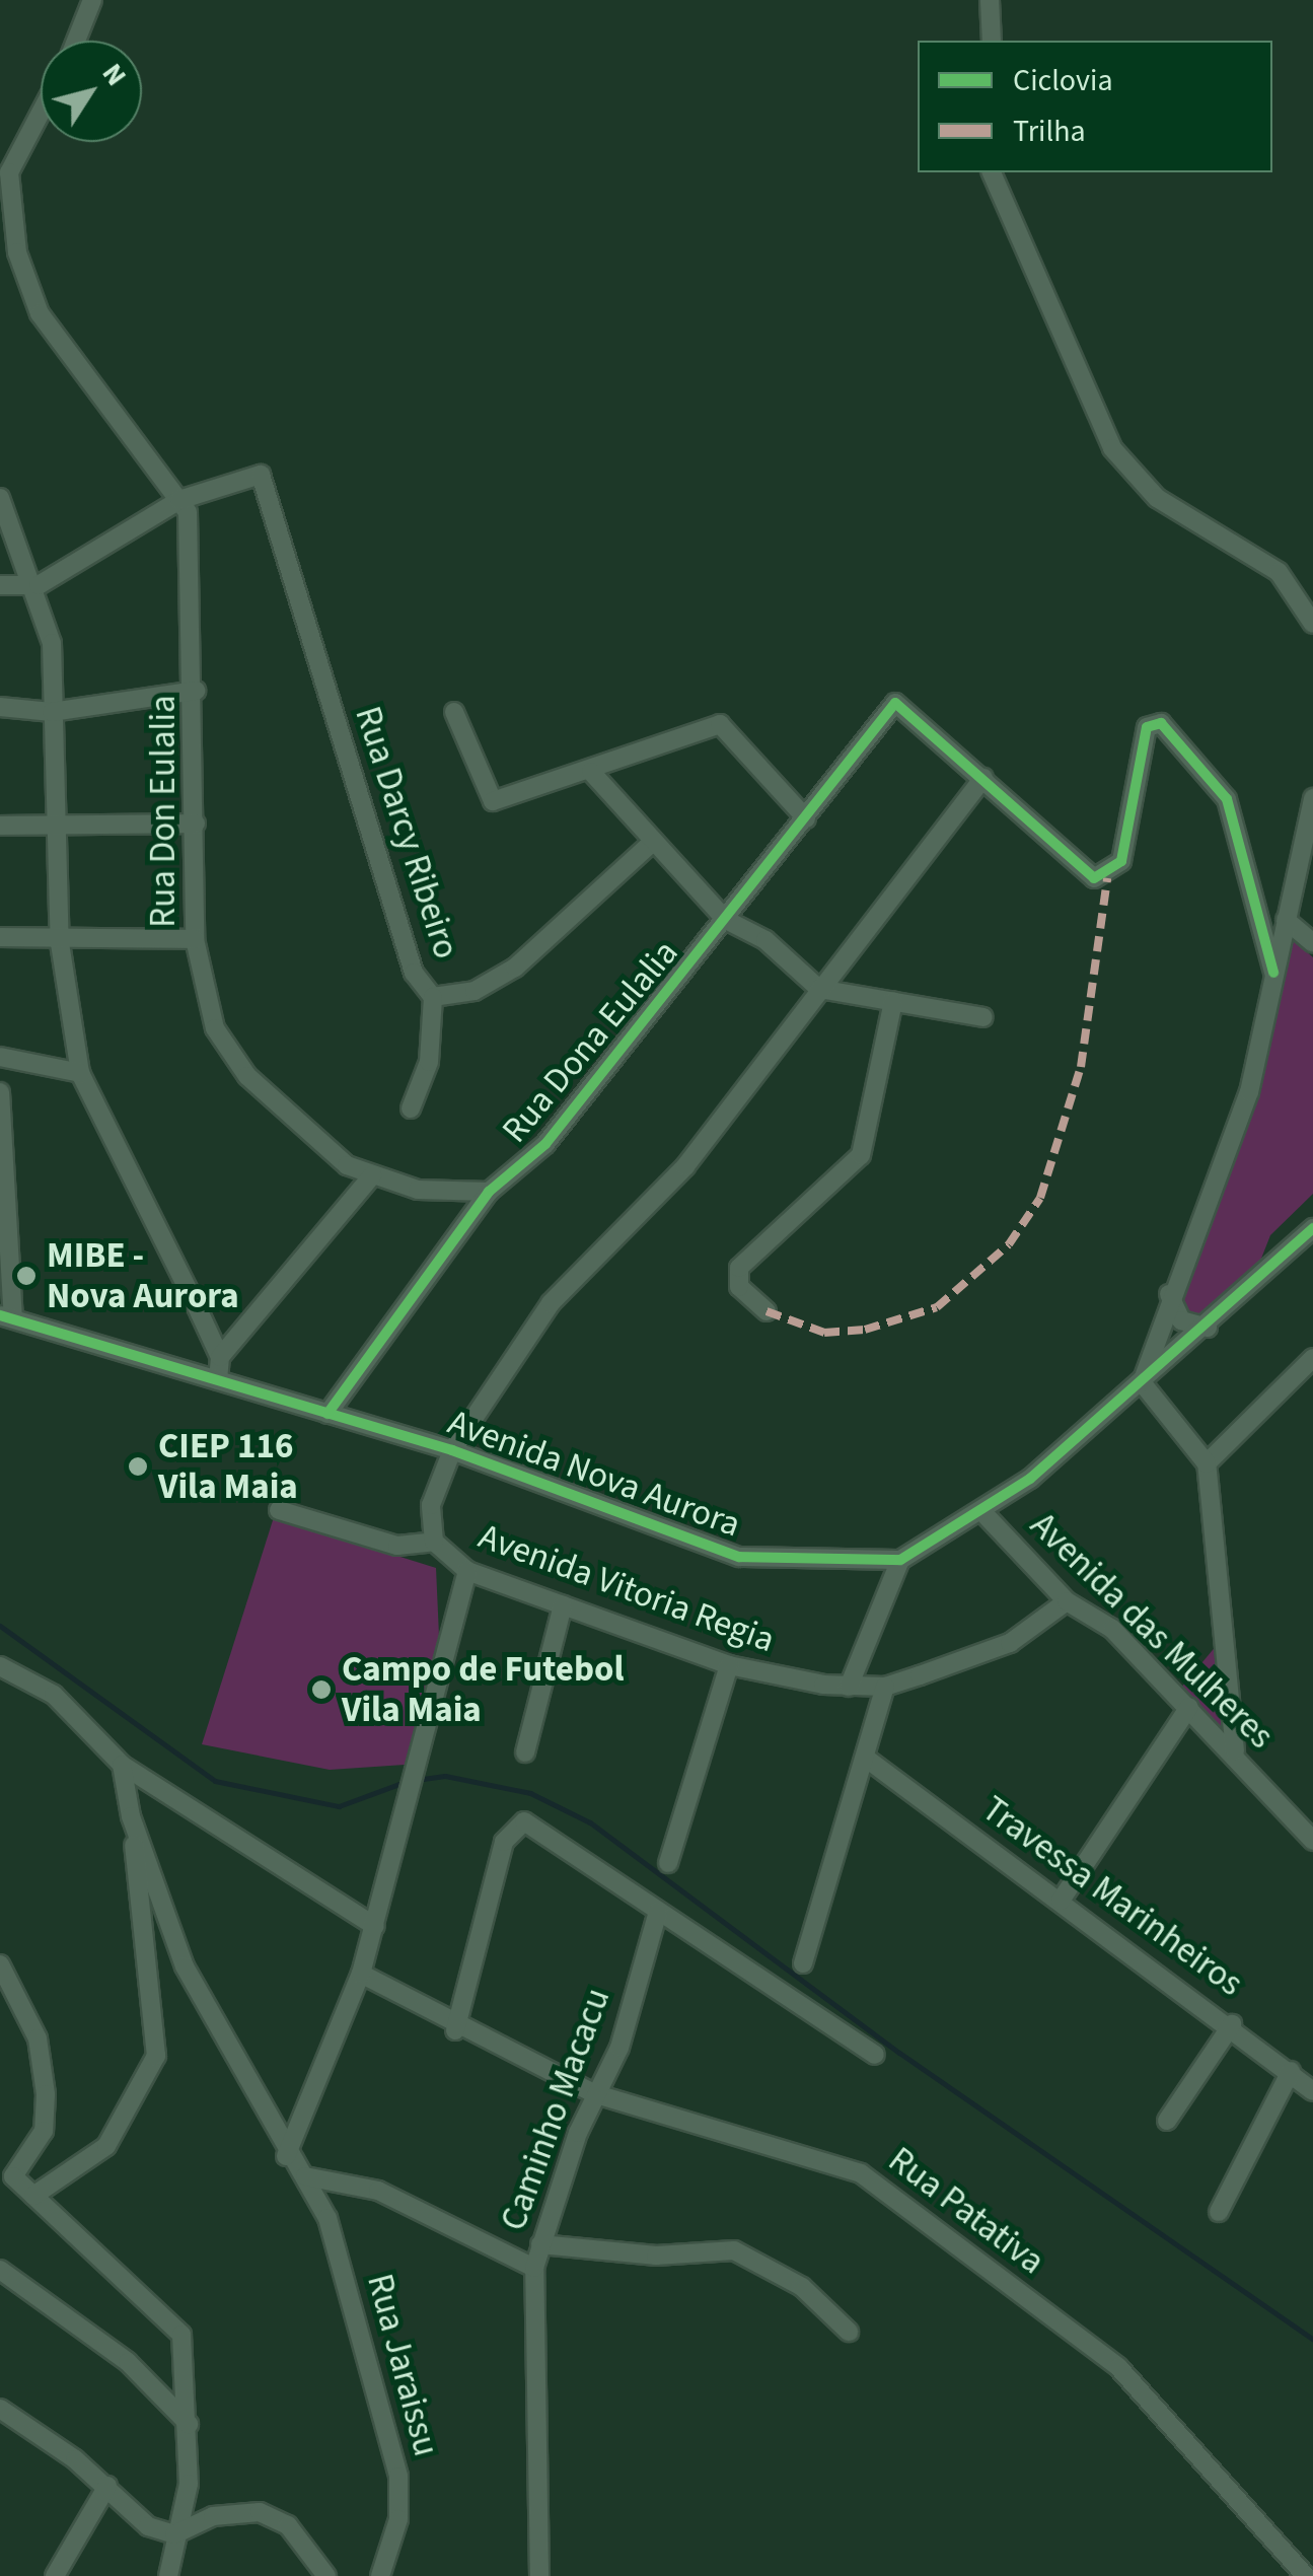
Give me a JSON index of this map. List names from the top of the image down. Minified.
{"streets":{"street":["Rua Don Eulalia","Rua Darcy Ribeiro","Rua Dona Eulalia","Avenida Nova Aurora","Avenida Vitoria Regia","Avenida das Mulheres","Travessa Marinheiros","Caminho Macacu","Rua Patativa","Rua Jaraissu"]},"crossings":[["Rua Don Eulalia","Rua Darcy Ribeiro"],["Rua Don Eulalia","Rua Dona Eulalia"],["Rua Dona Eulalia","Avenida Nova Aurora"],["Avenida Nova Aurora","Avenida das Mulheres"],["Avenida Vitoria Regia","Avenida das Mulheres"],["Caminho Macacu","Rua Patativa"]],"places":["MIBE - Nova Aurora","CIEP 116 Vila Maia","Campo de Futebol Vila Maia"],"legend":["Ciclovia","Trilha"],"north":"top right"}
